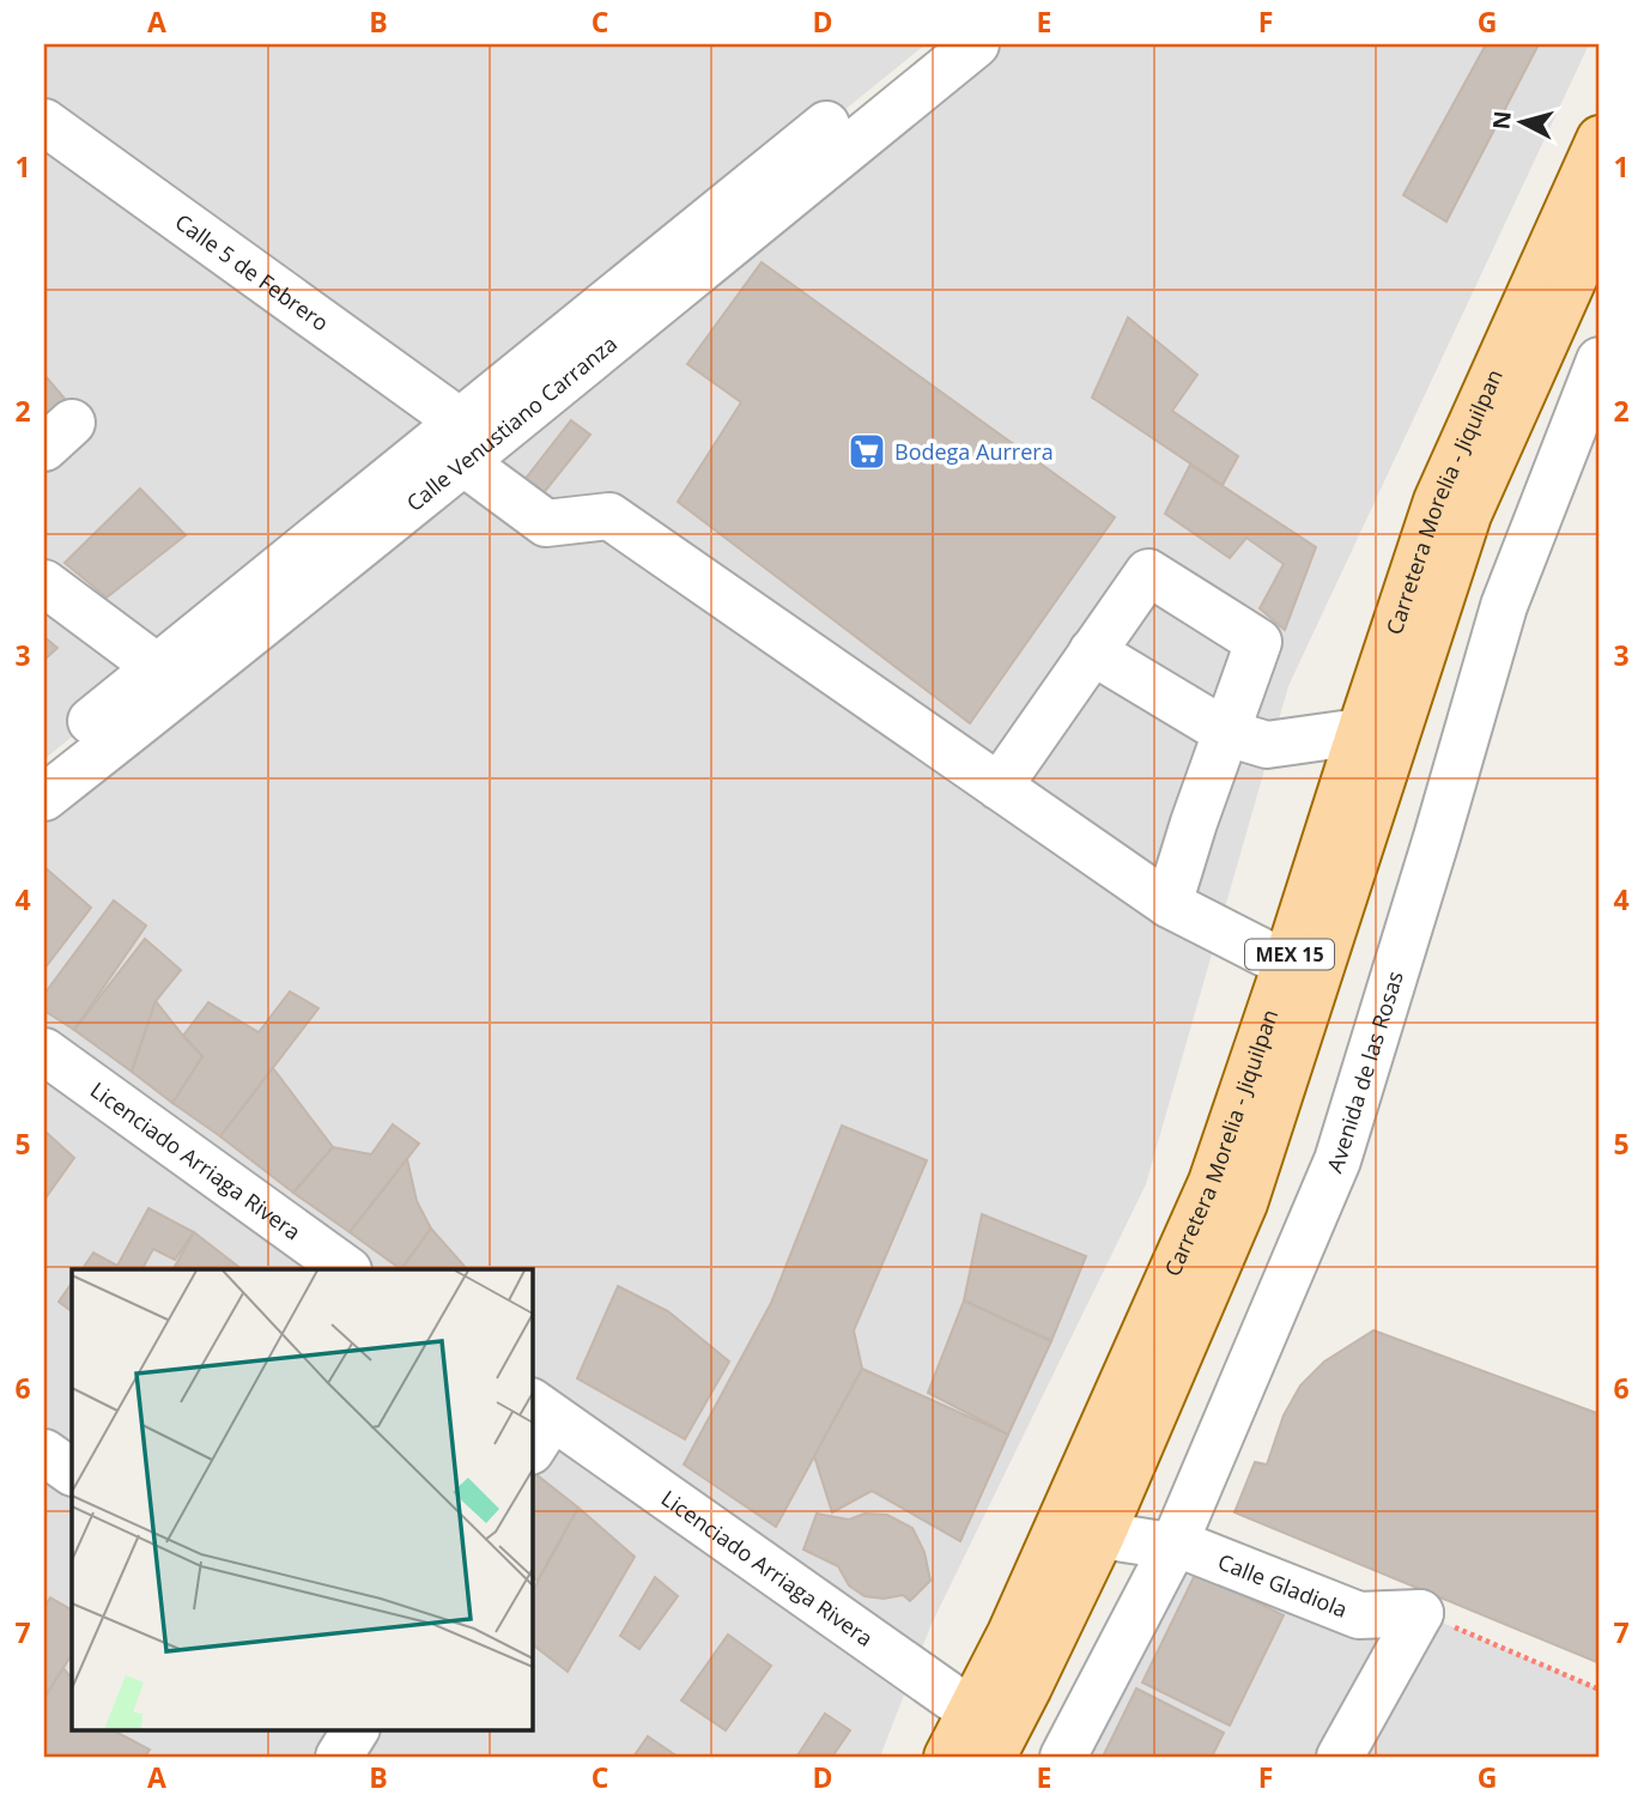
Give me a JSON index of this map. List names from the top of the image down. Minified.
{"streets":{"main road":["Carretera Morelia - Jiquilpan","MEX 15"],"street":["Calle 5 de Febrero","Calle Venustiano Carranza","Avenida de las Rosas","Licenciado Arriaga Rivera","Calle Gladiola"]},"crossings":[["Calle 5 de Febrero","Calle Venustiano Carranza"],["Calle 5 de Febrero","Carretera Morelia - Jiquilpan"],["Carretera Morelia - Jiquilpan","Licenciado Arriaga Rivera"],["Carretera Morelia - Jiquilpan","Calle Gladiola"],["Avenida de las Rosas","Calle Gladiola"]],"places":{"supermarket":["Bodega Aurrera"]},"north":"left","grid":{"columns":["A","B","C","D","E","F","G"],"rows":["1","2","3","4","5","6","7"]}}
